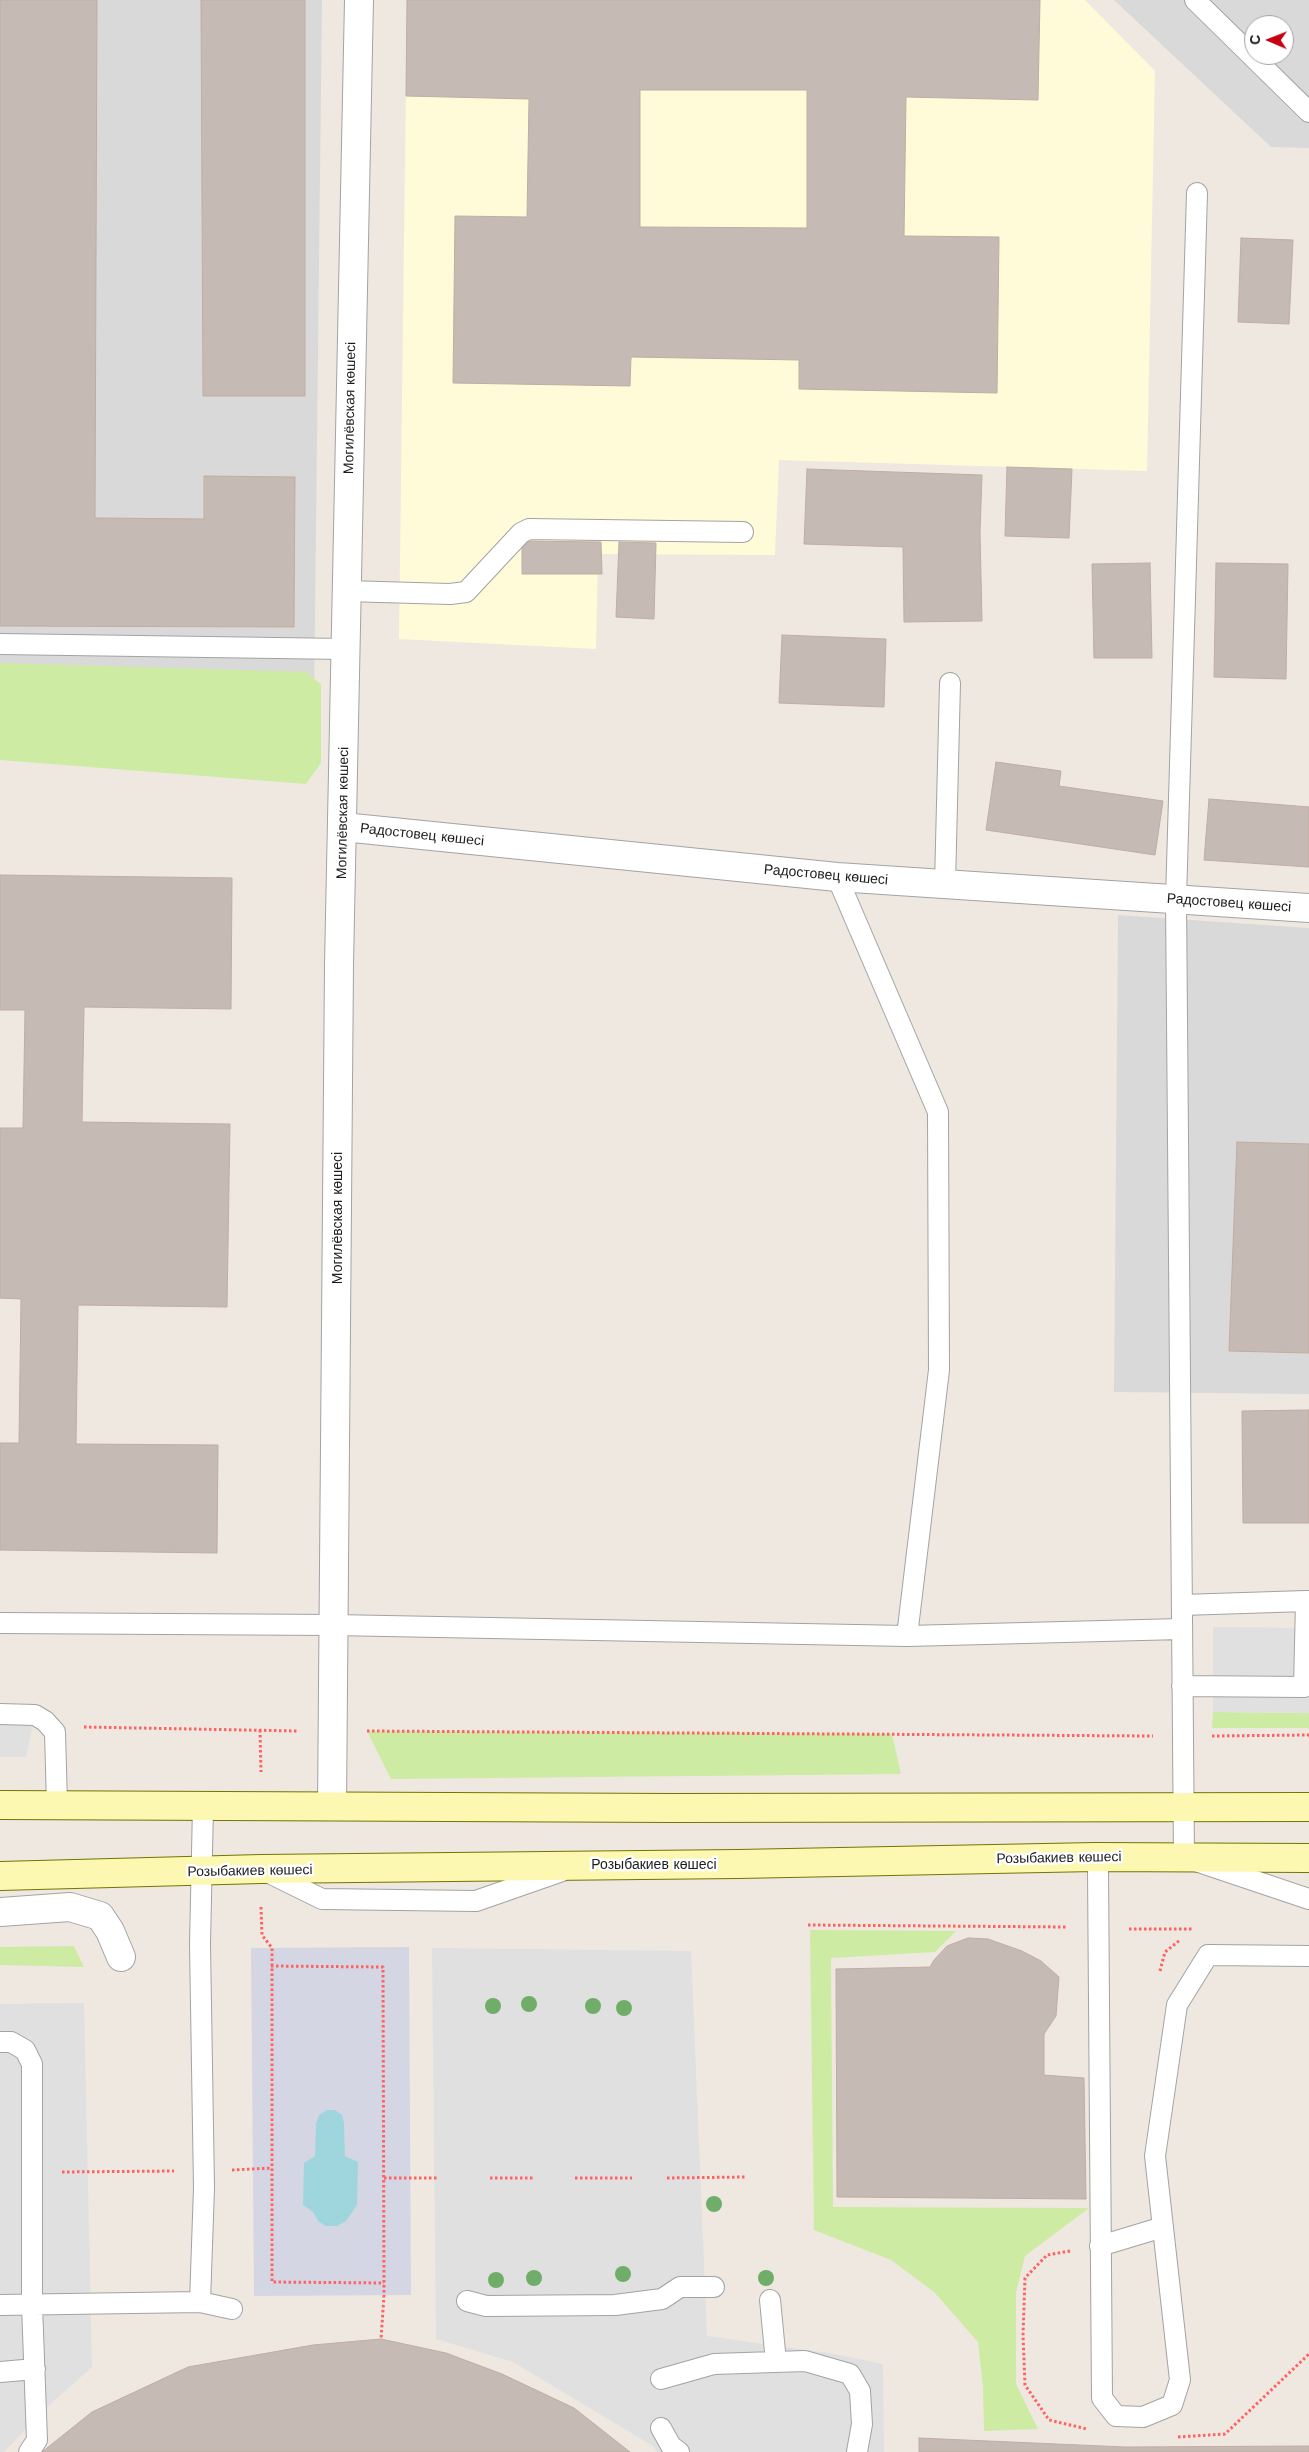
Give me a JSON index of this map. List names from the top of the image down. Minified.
{"streets":{"main road":["Розыбакиев көшесі"],"street":["Могилёвская көшесі","Радостовец көшесі"]},"crossings":[["Могилёвская көшесі","Радостовец көшесі"]],"north":"left"}
